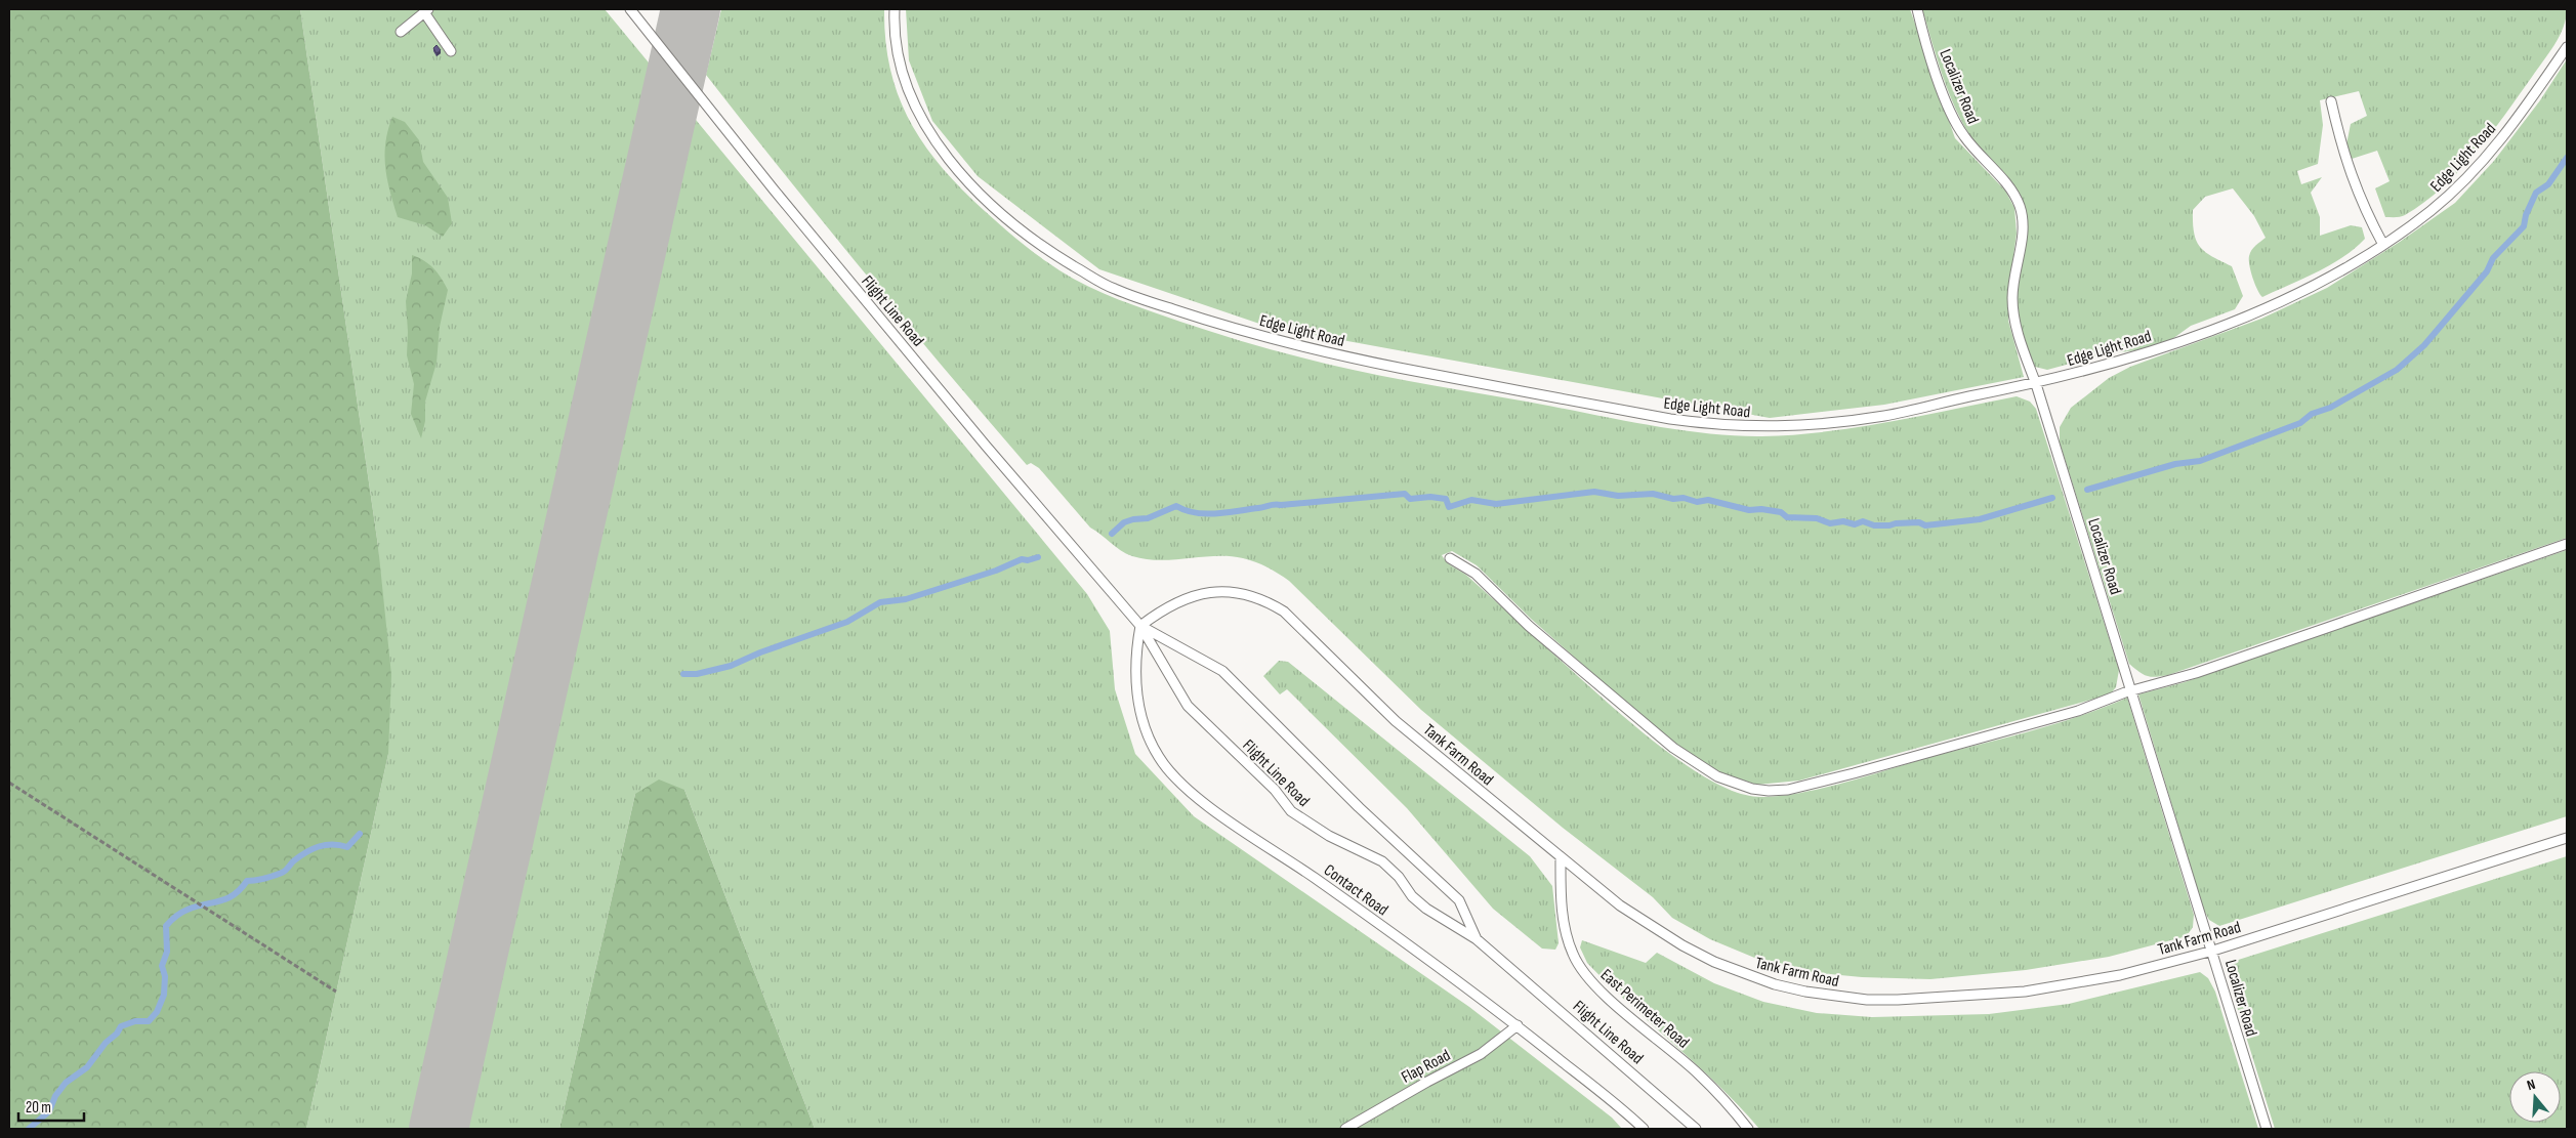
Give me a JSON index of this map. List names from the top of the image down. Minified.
{"streets":{"lane":["Localizer Road","Edge Light Road","Flight Line Road","Tank Farm Road","Contact Road","East Perimeter Road","Flap Road"]},"crossings":[["Localizer Road","Edge Light Road"],["Localizer Road","Tank Farm Road"],["Flight Line Road","Tank Farm Road"],["Flight Line Road","Contact Road"],["Tank Farm Road","Contact Road"],["Tank Farm Road","East Perimeter Road"],["Contact Road","Flap Road"]],"scale_bar":"20 m","north":"top"}
